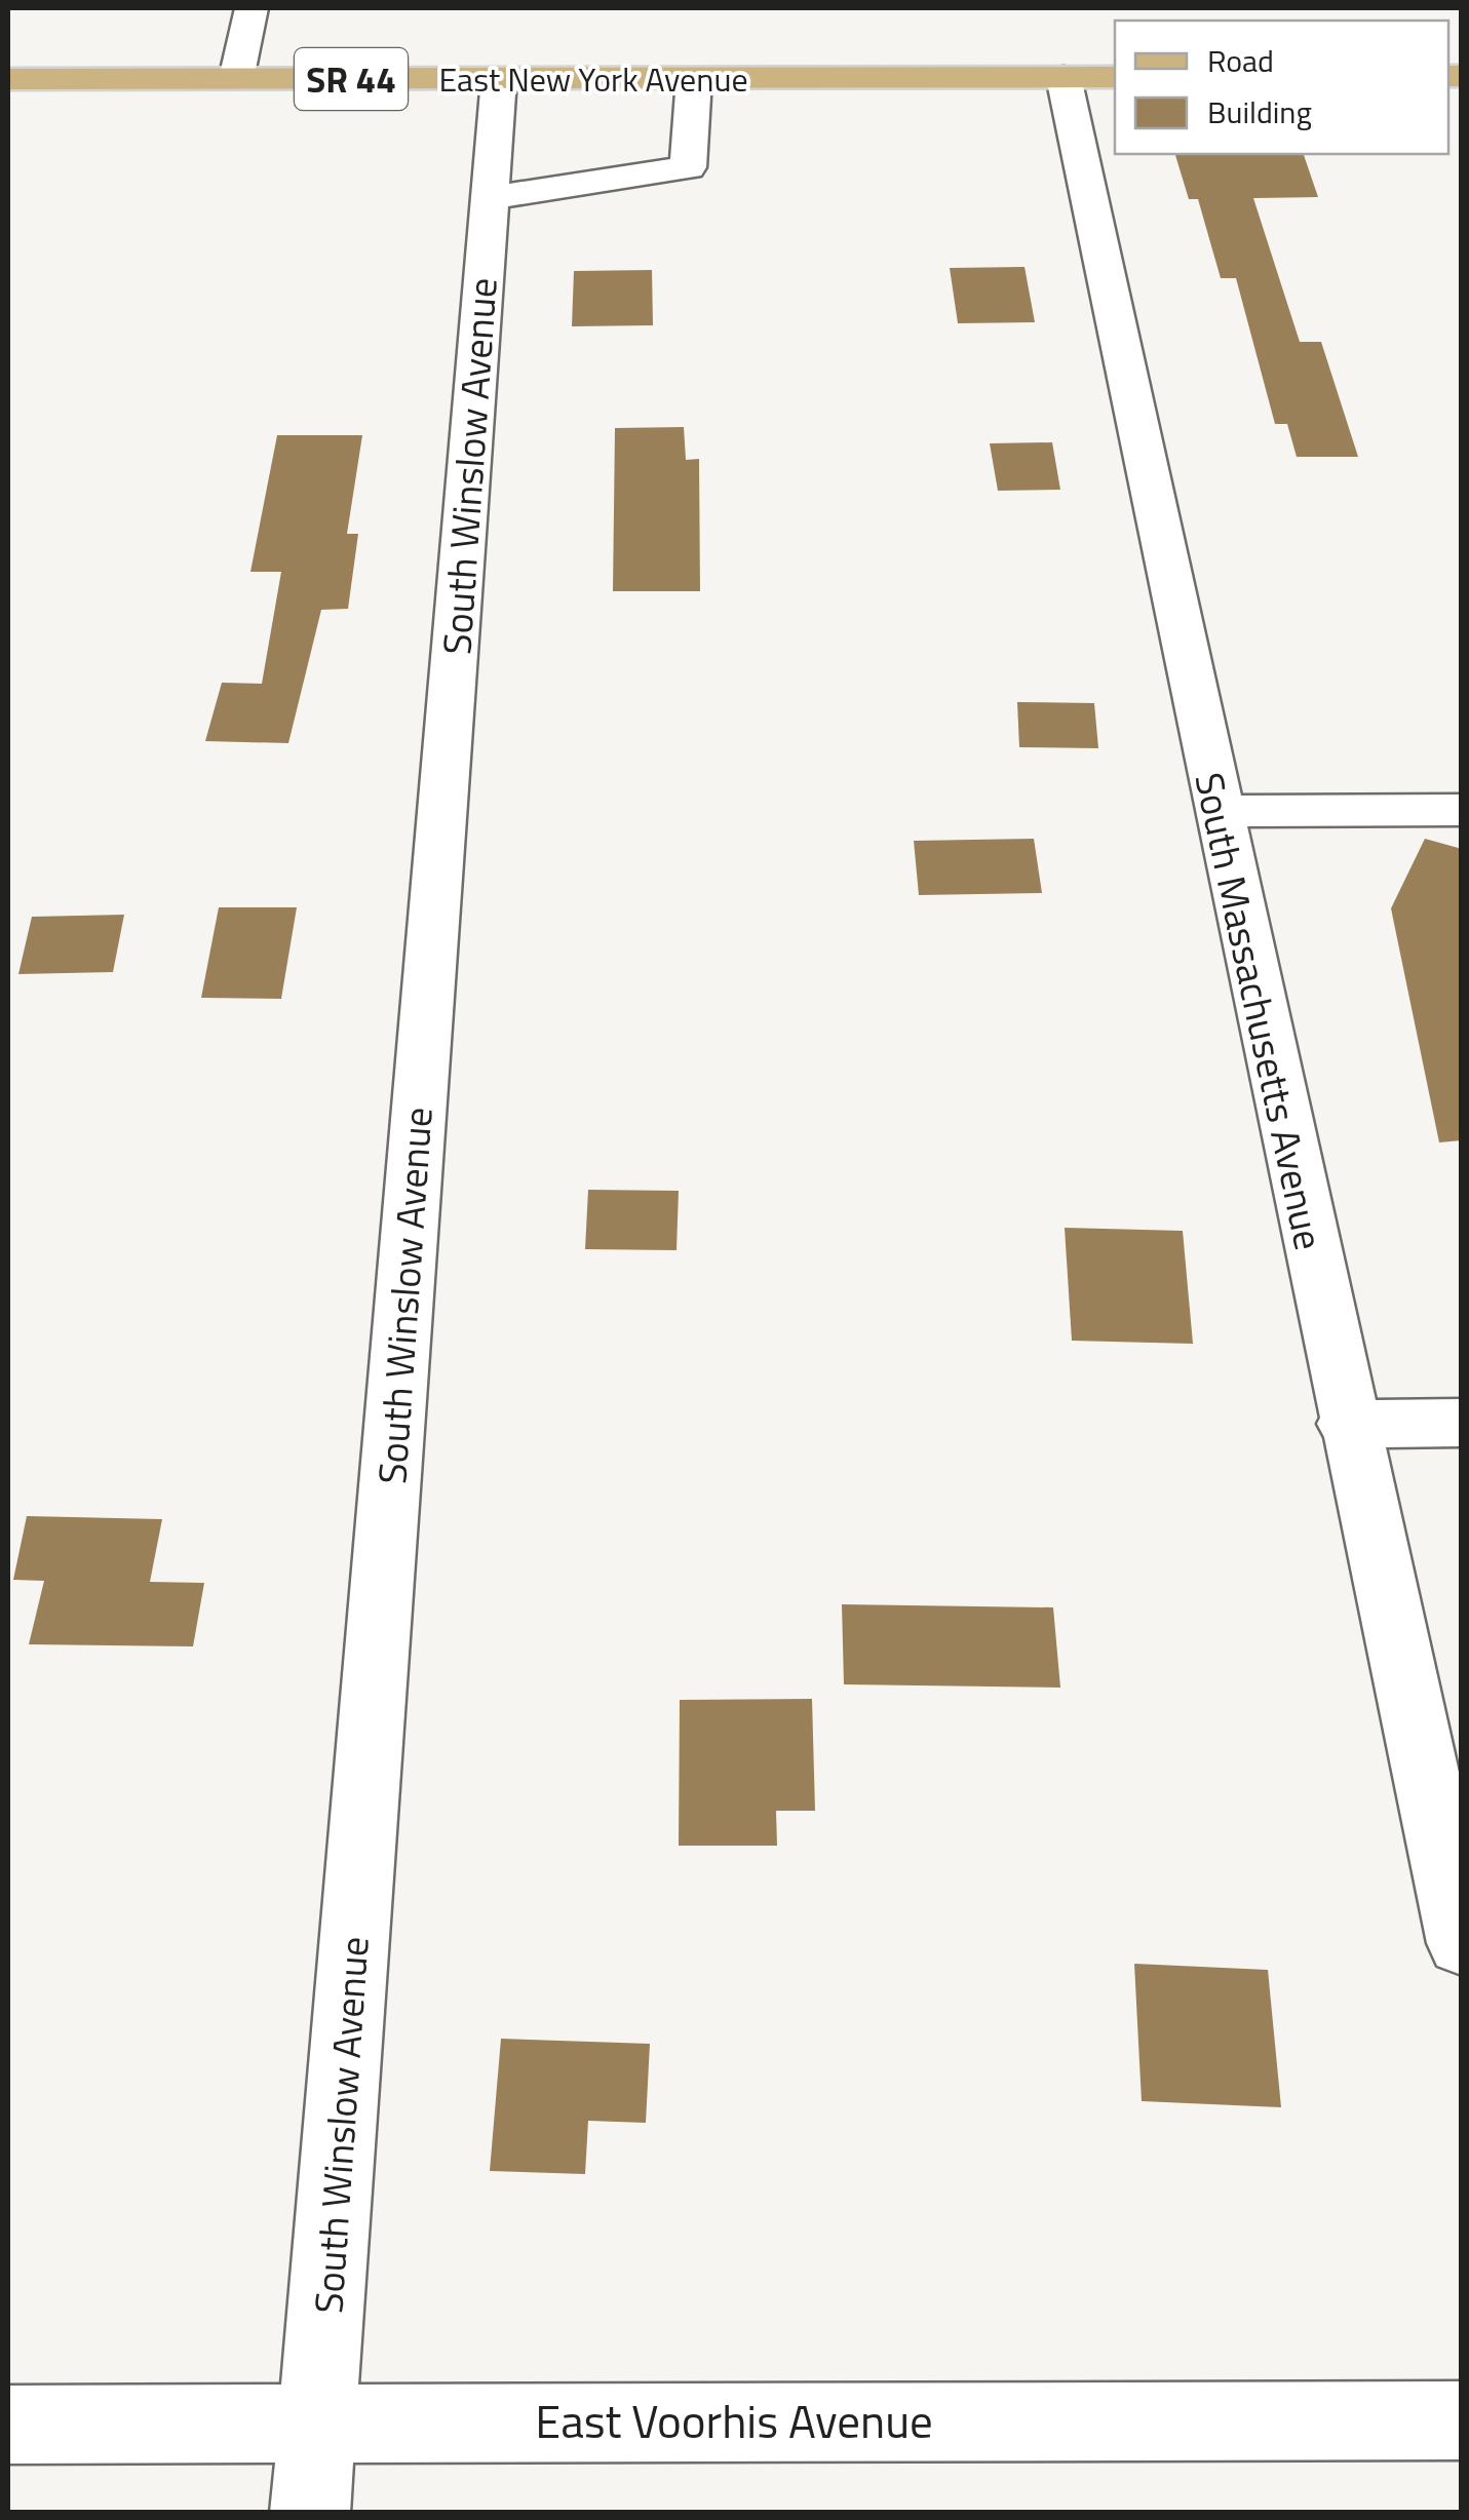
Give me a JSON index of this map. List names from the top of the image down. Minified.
{"streets":{"main road":["SR 44","East New York Avenue"],"street":["South Winslow Avenue","South Massachusetts Avenue","East Voorhis Avenue"]},"crossings":[["East New York Avenue","South Winslow Avenue"],["East New York Avenue","South Massachusetts Avenue"],["South Winslow Avenue","East Voorhis Avenue"]],"legend":["Road","Building"]}
